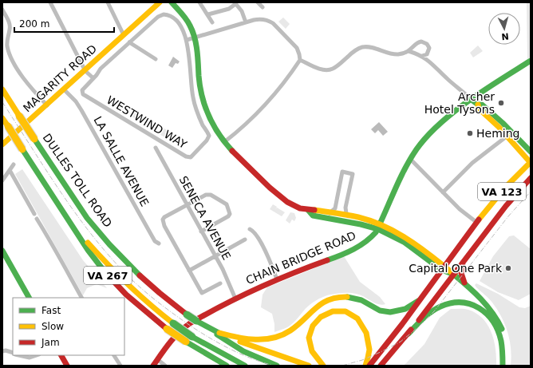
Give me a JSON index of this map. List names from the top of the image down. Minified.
{"streets":{"main road":["MAGARITY ROAD","DULLES TOLL ROAD","VA 123","CHAIN BRIDGE ROAD","VA 267"],"street":["WESTWIND WAY","LA SALLE AVENUE","SENECA AVENUE"]},"crossings":[["MAGARITY ROAD","LA SALLE AVENUE"],["SENECA AVENUE","CHAIN BRIDGE ROAD"]],"places":["Archer Hotel Tysons","Heming","Capital One Park"],"legend":["Fast","Slow","Jam"],"scale_bar":"200 m","north":"bottom"}
